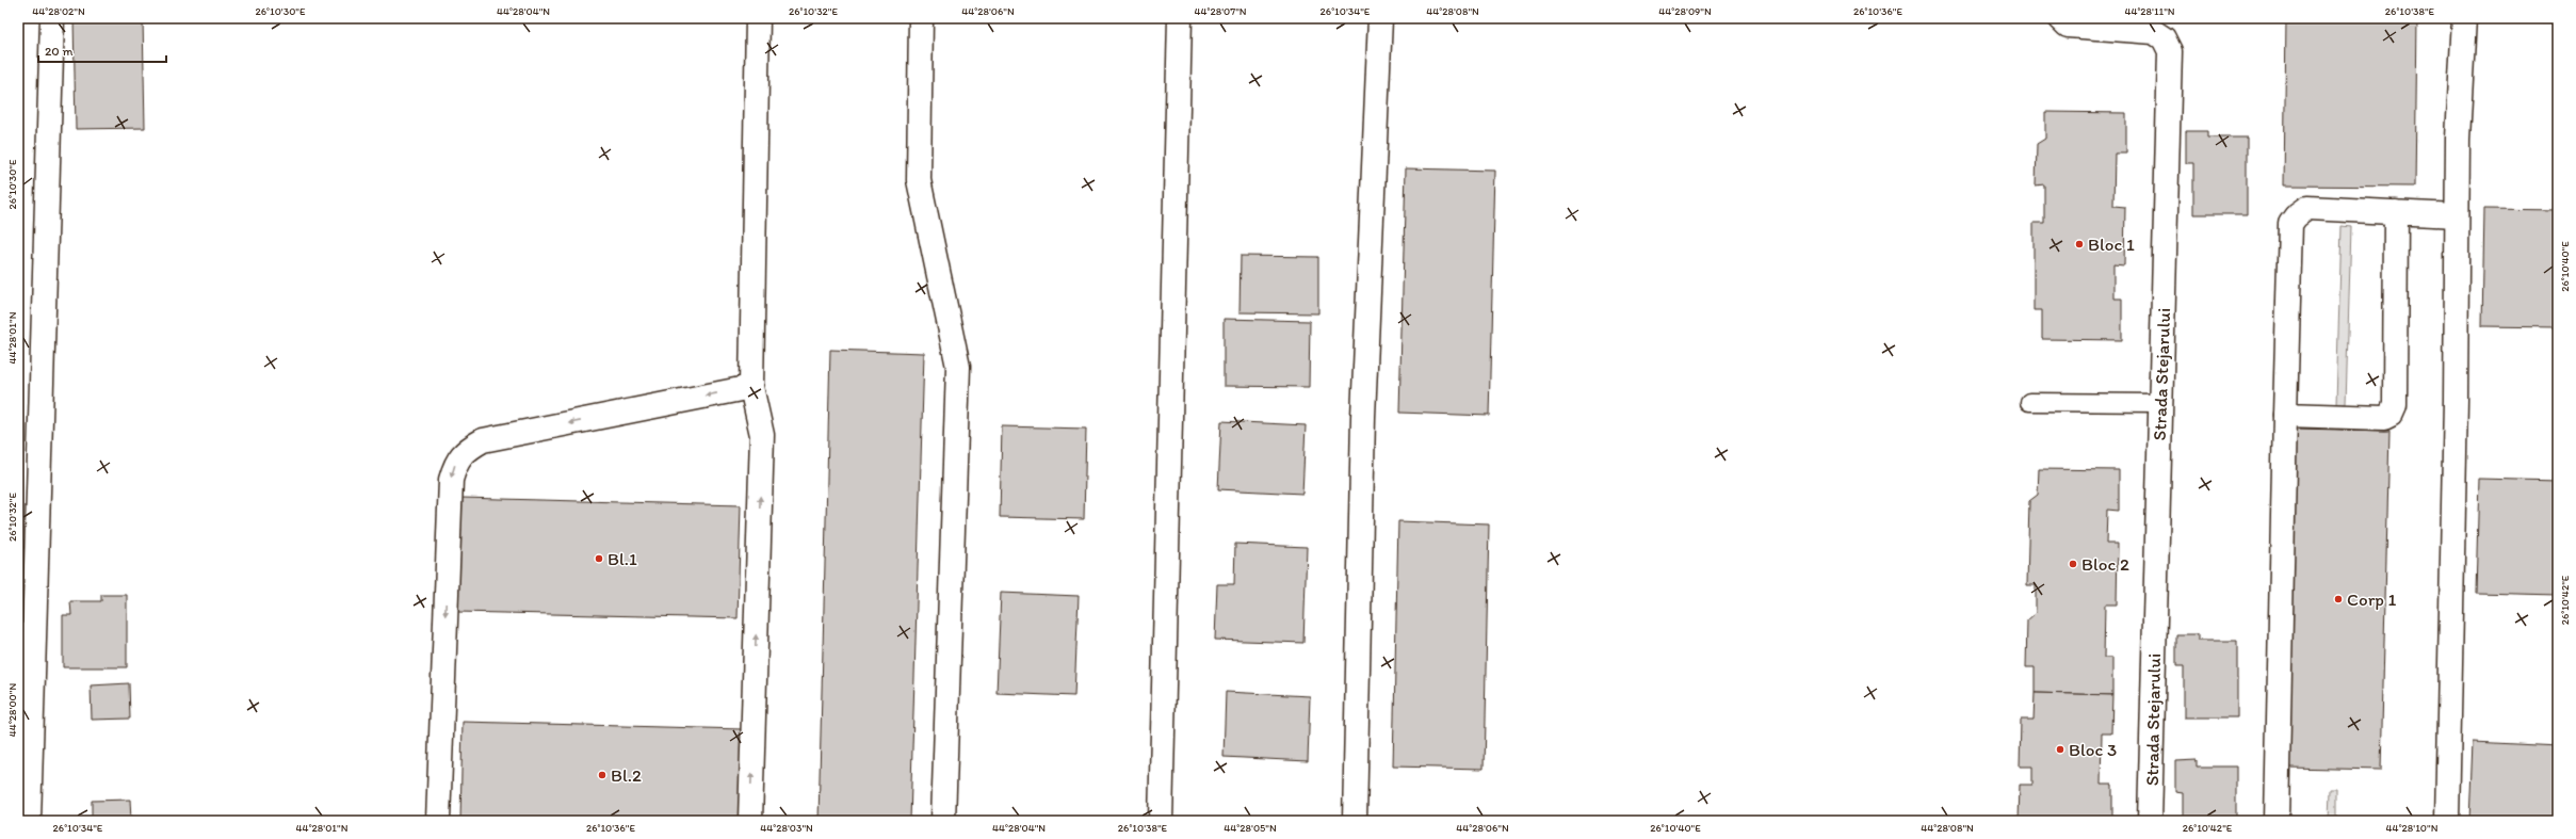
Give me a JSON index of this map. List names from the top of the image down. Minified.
{"streets":{"street":["Strada Stejarului"]},"places":["Bloc 1","Bl.1","Bloc 2","Corp 1","Bloc 3","Bl.2"],"scale_bar":"20 m","coordinates":["44°28'02\"N","26°10'30\"E","44°28'04\"N","26°10'32\"E","44°28'06\"N","44°28'07\"N","26°10'34\"E","44°28'08\"N","44°28'09\"N","26°10'36\"E","44°28'11\"N","26°10'38\"E","26°10'40\"E","44°28'01\"N","26°10'42\"E","44°28'00\"N","44°28'03\"N","44°28'05\"N","44°28'10\"N"]}
